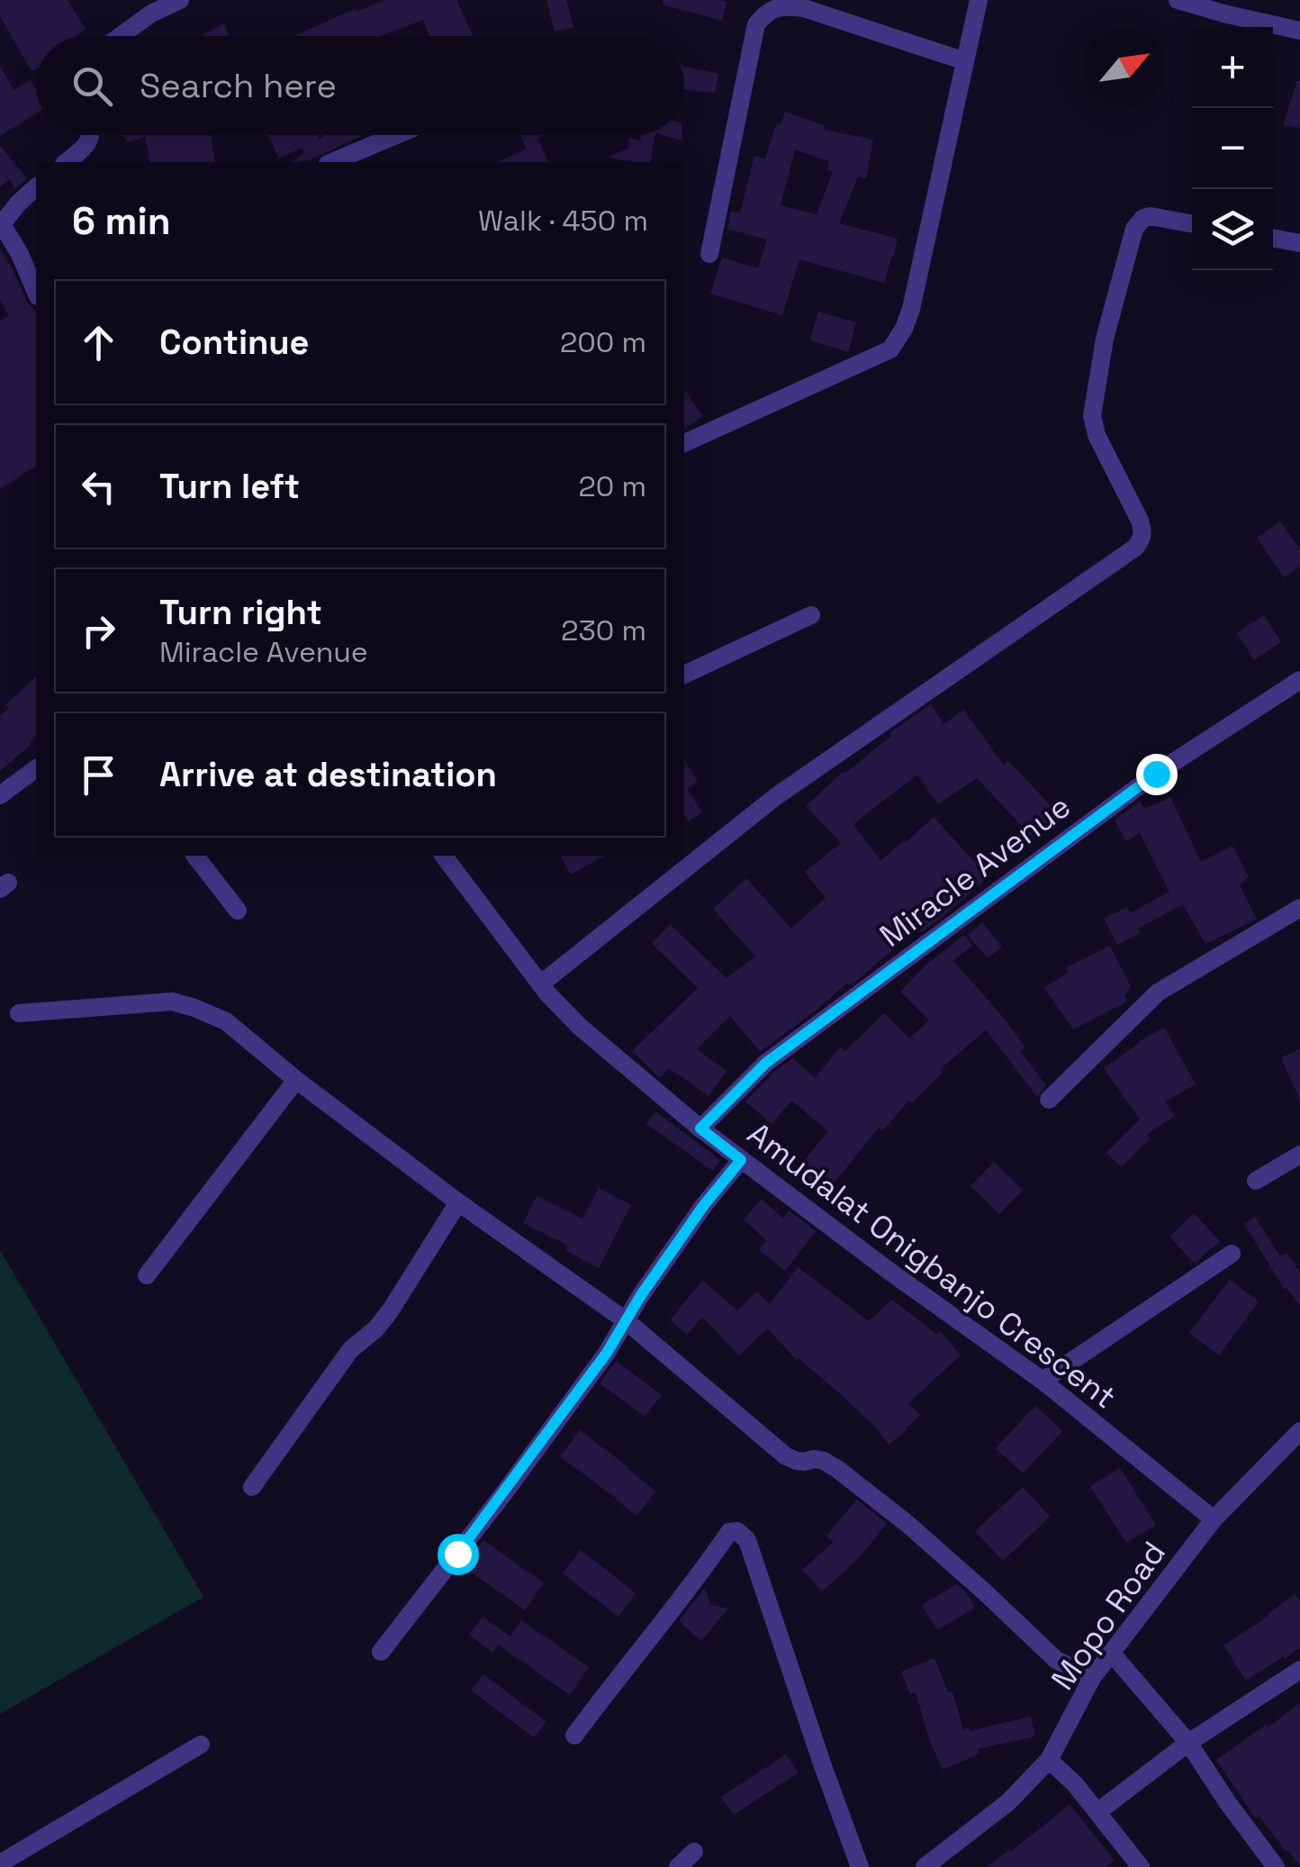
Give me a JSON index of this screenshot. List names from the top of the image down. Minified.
{"streets":{"street":["Miracle Avenue","Amudalat Onigbanjo Crescent","Mopo Road"]},"crossings":[["Miracle Avenue","Amudalat Onigbanjo Crescent"],["Amudalat Onigbanjo Crescent","Mopo Road"]],"north":"top right","page":{"map_buttons":["+","−"],"search":"Search here","heading":["6 min","Walk · 450 m"],"list":[["Continue","200 m"],["Turn left","20 m"],["Turn right","Miracle Avenue","230 m"],"Arrive at destination"]}}
